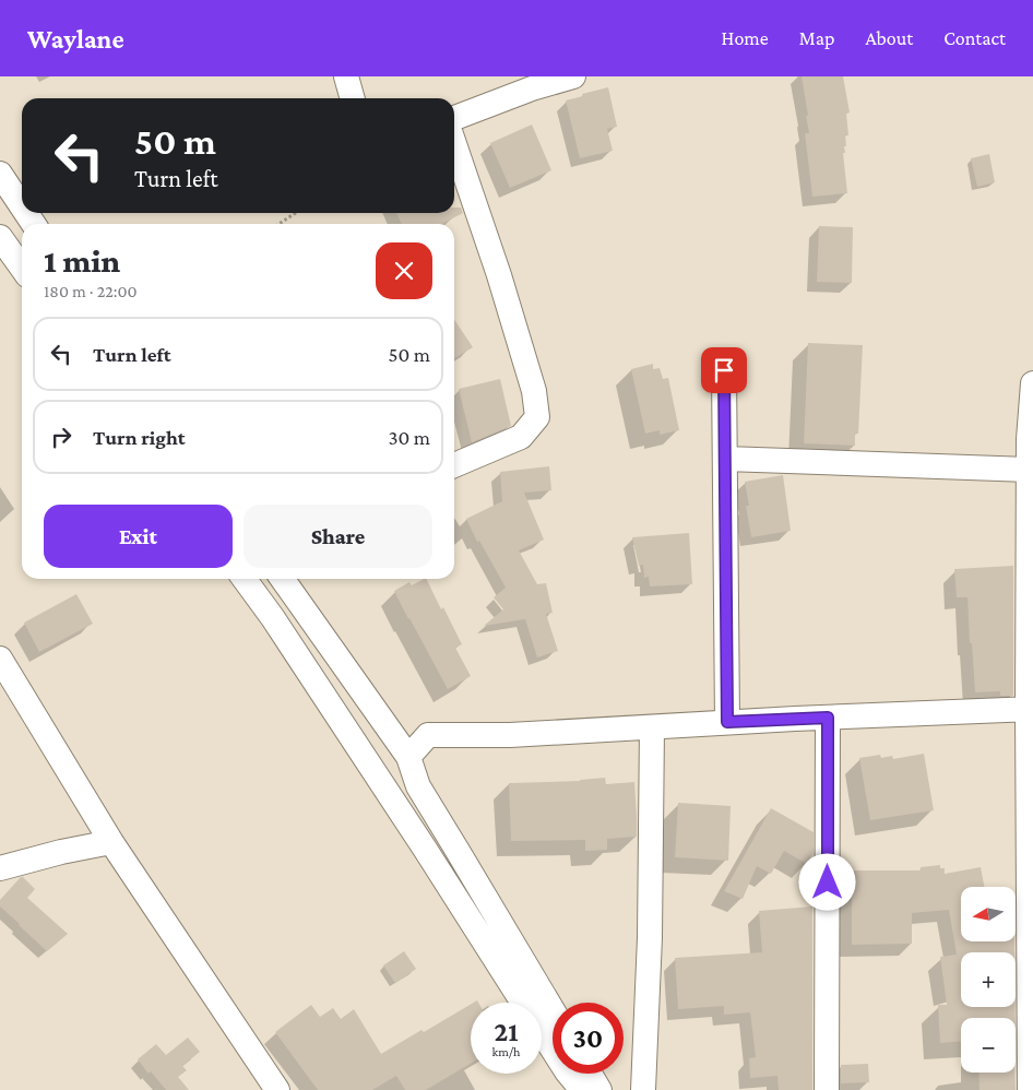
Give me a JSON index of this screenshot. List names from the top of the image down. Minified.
{"north":"left","page":{"header":"Waylane","nav":["Home","Map","About","Contact"],"turn":["50 m","Turn left"],"heading":["1 min","180 m · 22:00"],"list":[{"name":"Turn left","value":"50 m"},{"name":"Turn right","value":"30 m"}],"buttons":["Exit","Share"],"map_buttons":["+","−"],"speed":"21 km/h","limit":"30"}}
